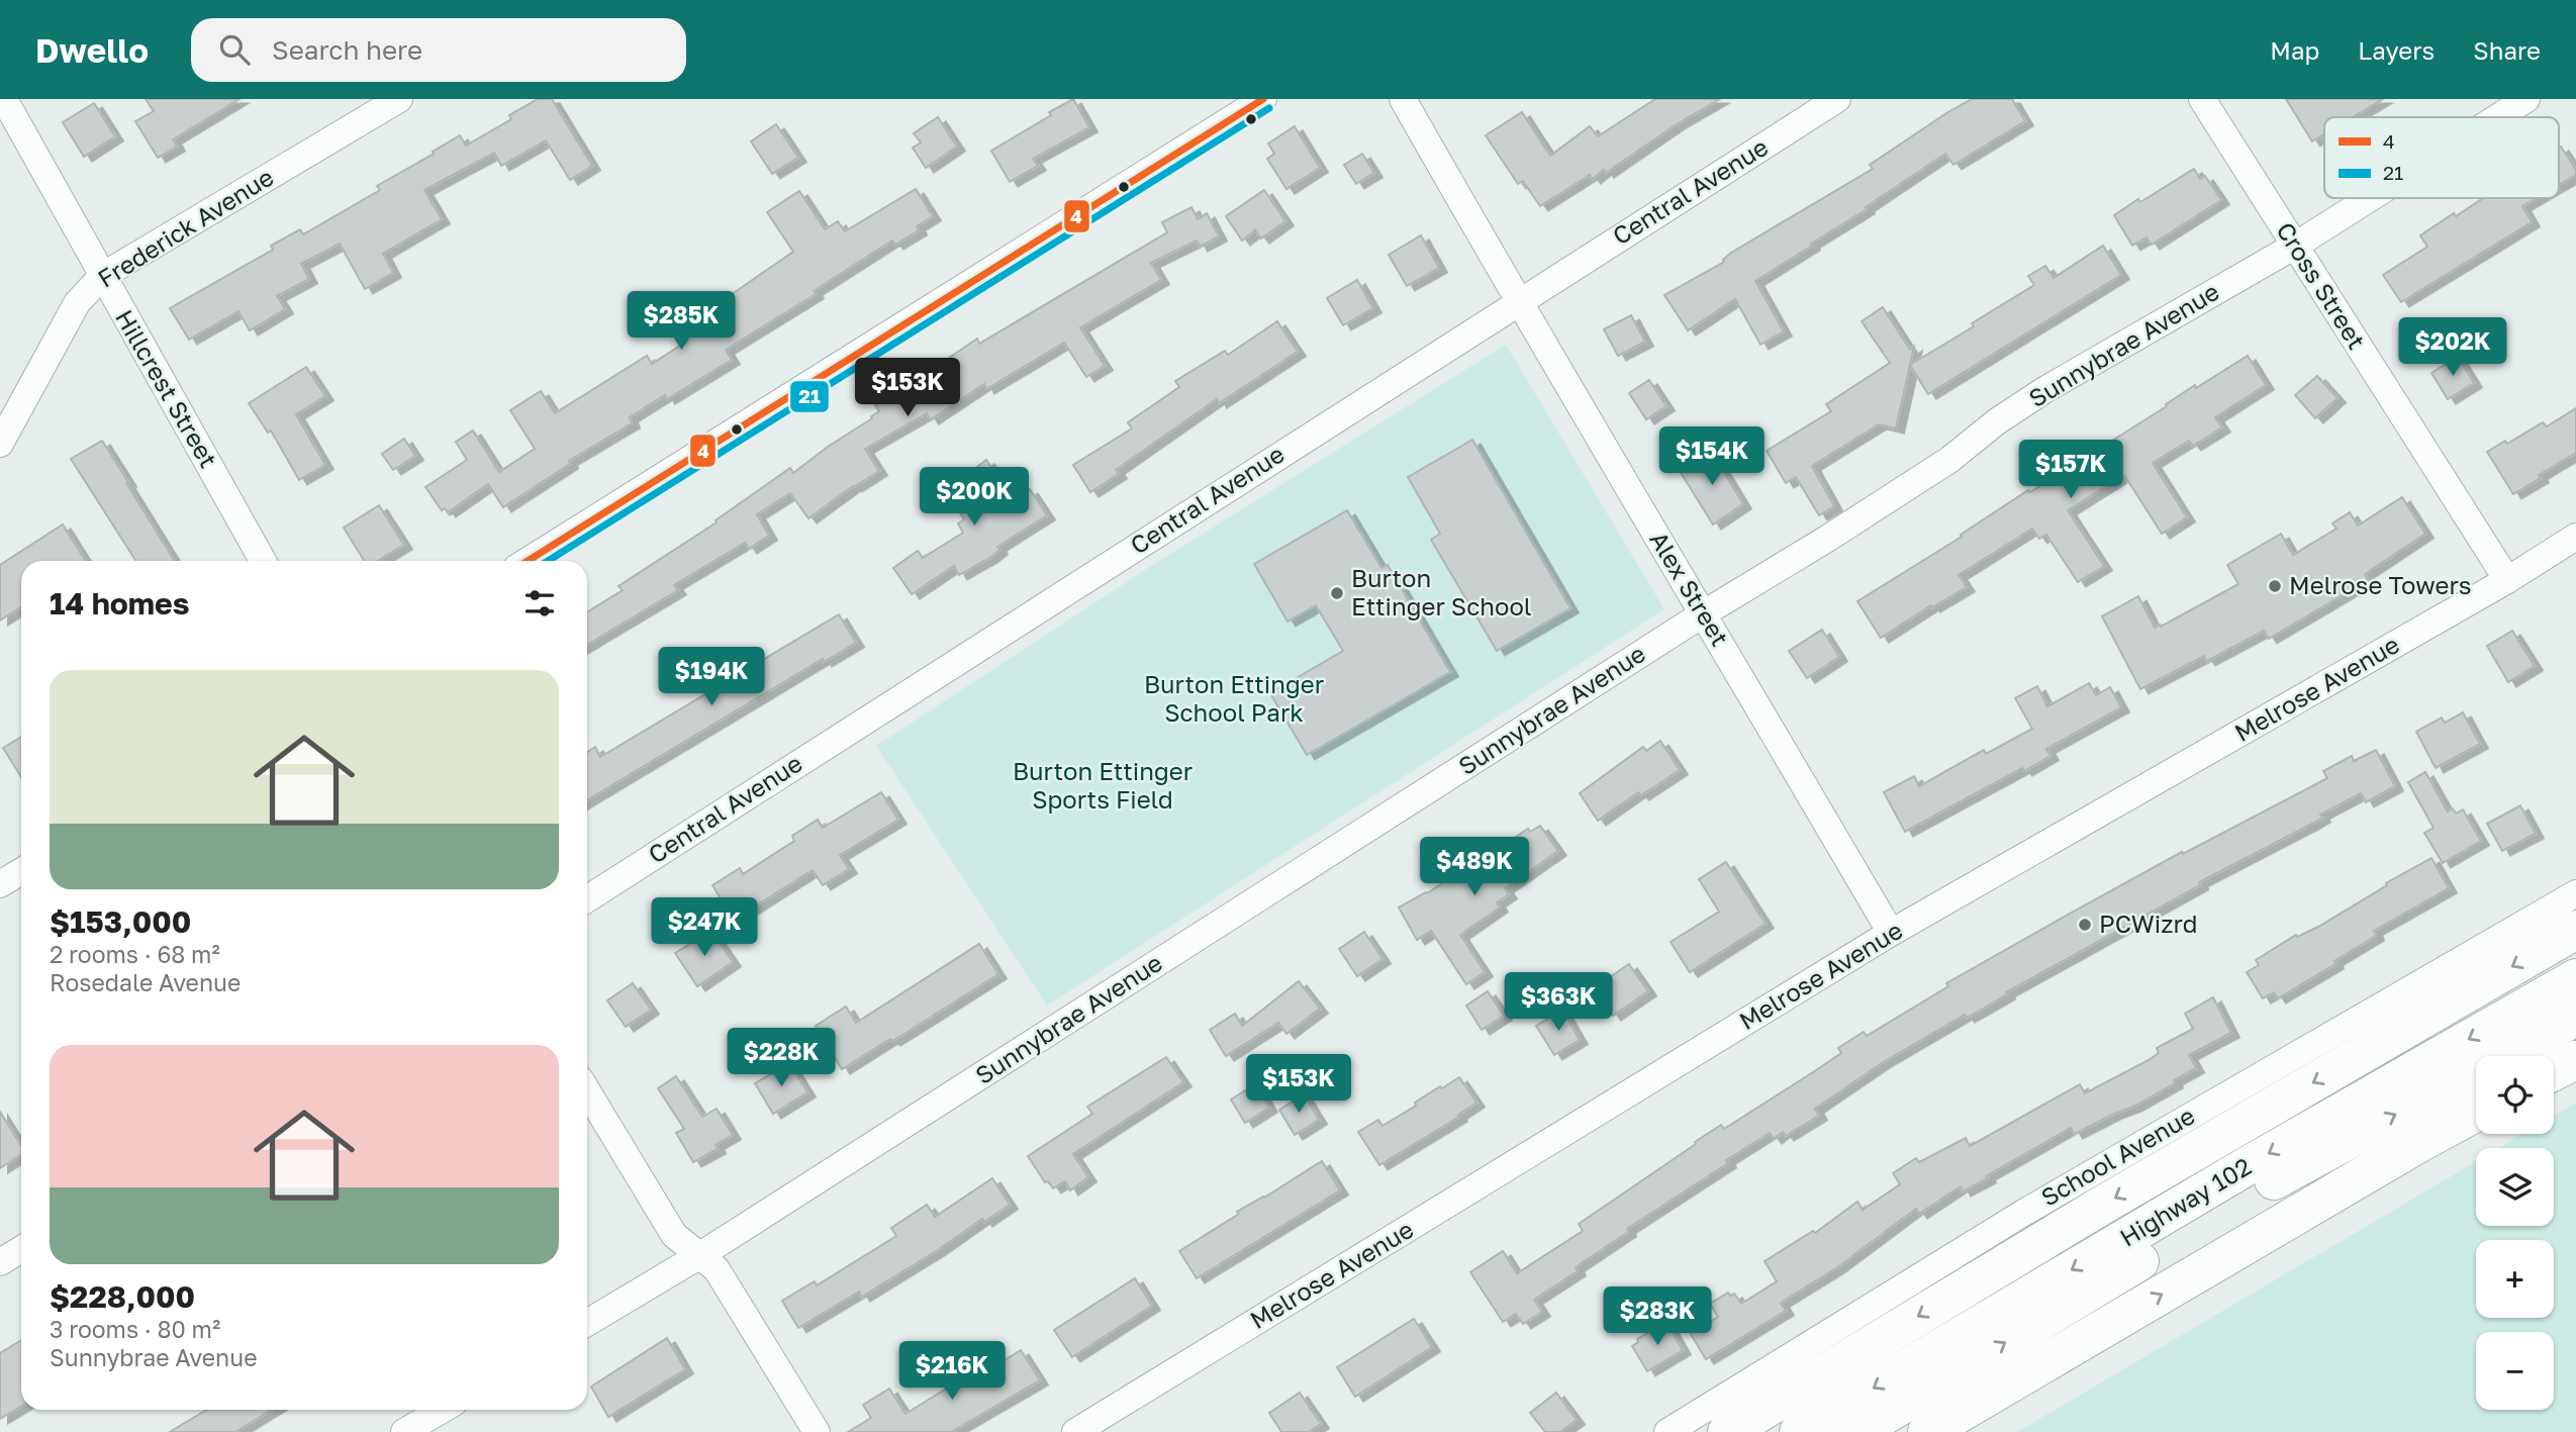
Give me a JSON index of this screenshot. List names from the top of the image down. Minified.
{"streets":{"highway":["Highway 102"],"street":["Central Avenue","Frederick Avenue","Cross Street","Sunnybrae Avenue","Hillcrest Street","Alex Street","Melrose Avenue","School Avenue"]},"crossings":[["Central Avenue","Alex Street"],["Frederick Avenue","Hillcrest Street"],["Cross Street","Sunnybrae Avenue"],["Cross Street","Melrose Avenue"],["Sunnybrae Avenue","Alex Street"],["Alex Street","Melrose Avenue"]],"parks":["Burton Ettinger School Park","Burton Ettinger Sports Field"],"places":["Melrose Towers","Burton Ettinger School","PCWizrd"],"lines":["transit line 4","transit line 21"],"legend":["4","21"],"page":{"header":"Dwello","search":"Search here","nav":["Map","Layers","Share"],"price":["$285K","$202K","$153K","$154K","$157K","$200K","$194K","$489K","$247K","$363K","$228K","$153K","$283K","$216K"],"heading":"14 homes","list":[{"name":"$153,000","note":"2 rooms · 68 m² · Rosedale Avenue"},{"name":"$228,000","note":"3 rooms · 80 m² · Sunnybrae Avenue"}],"map_buttons":["+","−"]}}
